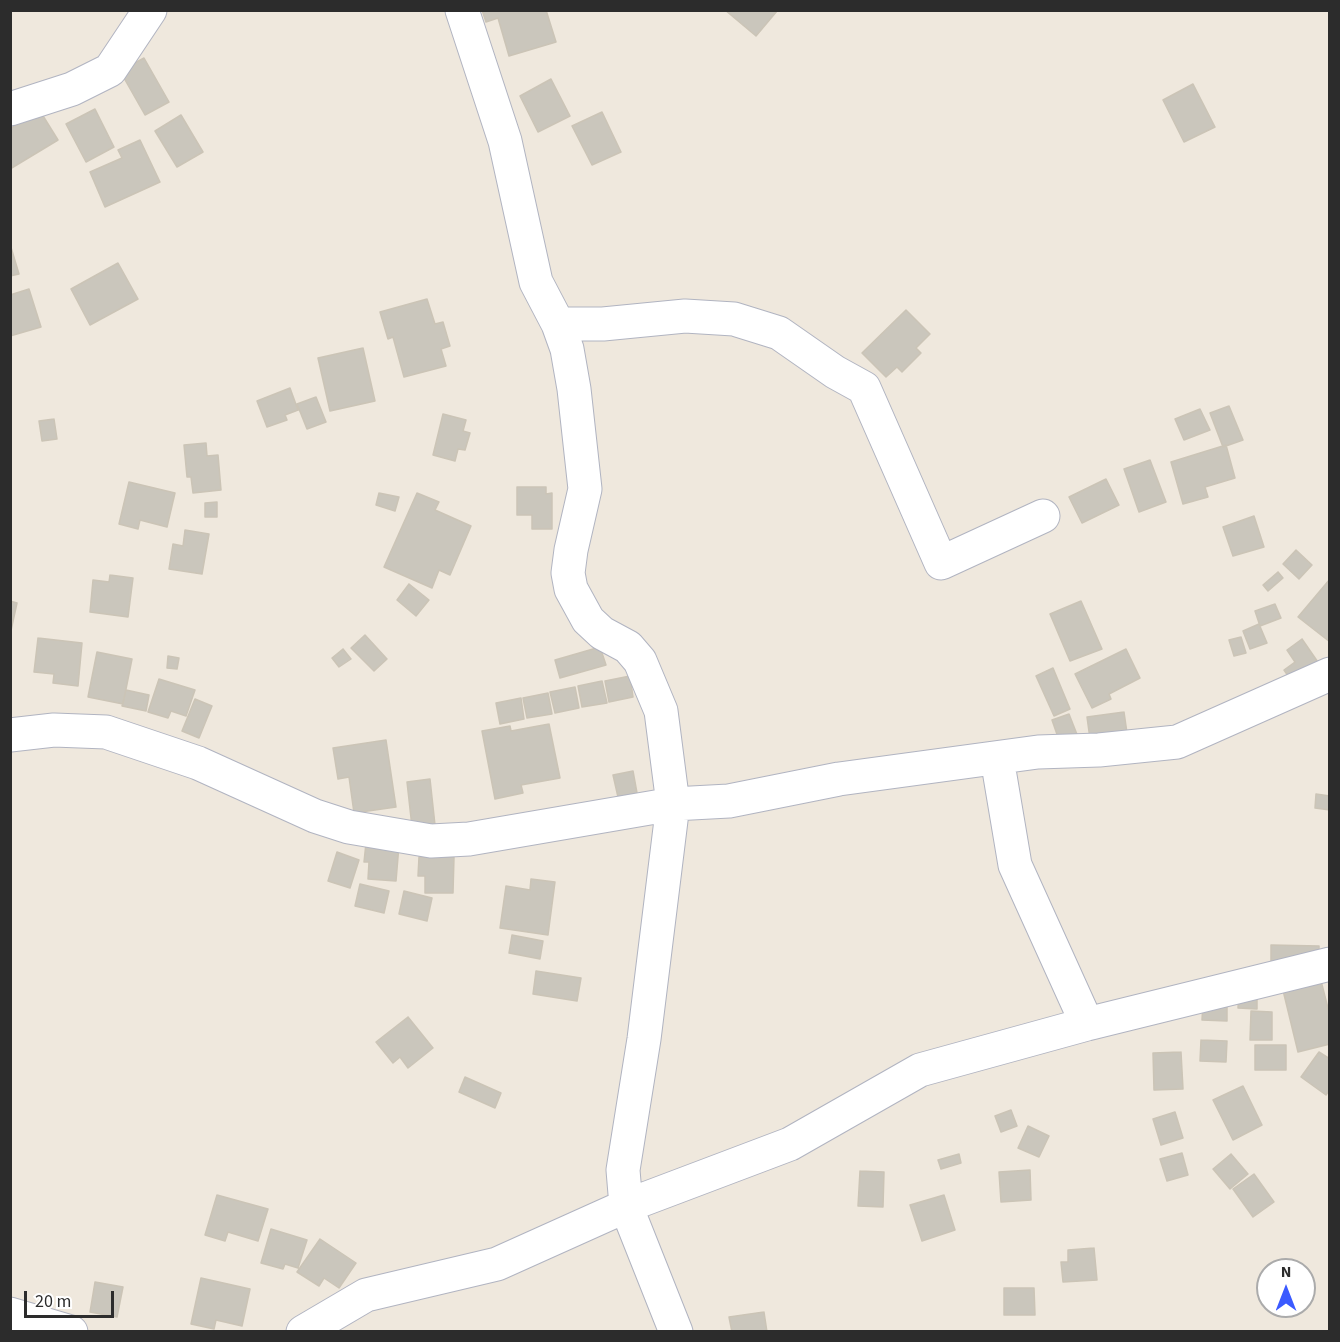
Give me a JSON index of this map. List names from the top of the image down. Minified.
{"scale_bar":"20 m","north":"top"}
